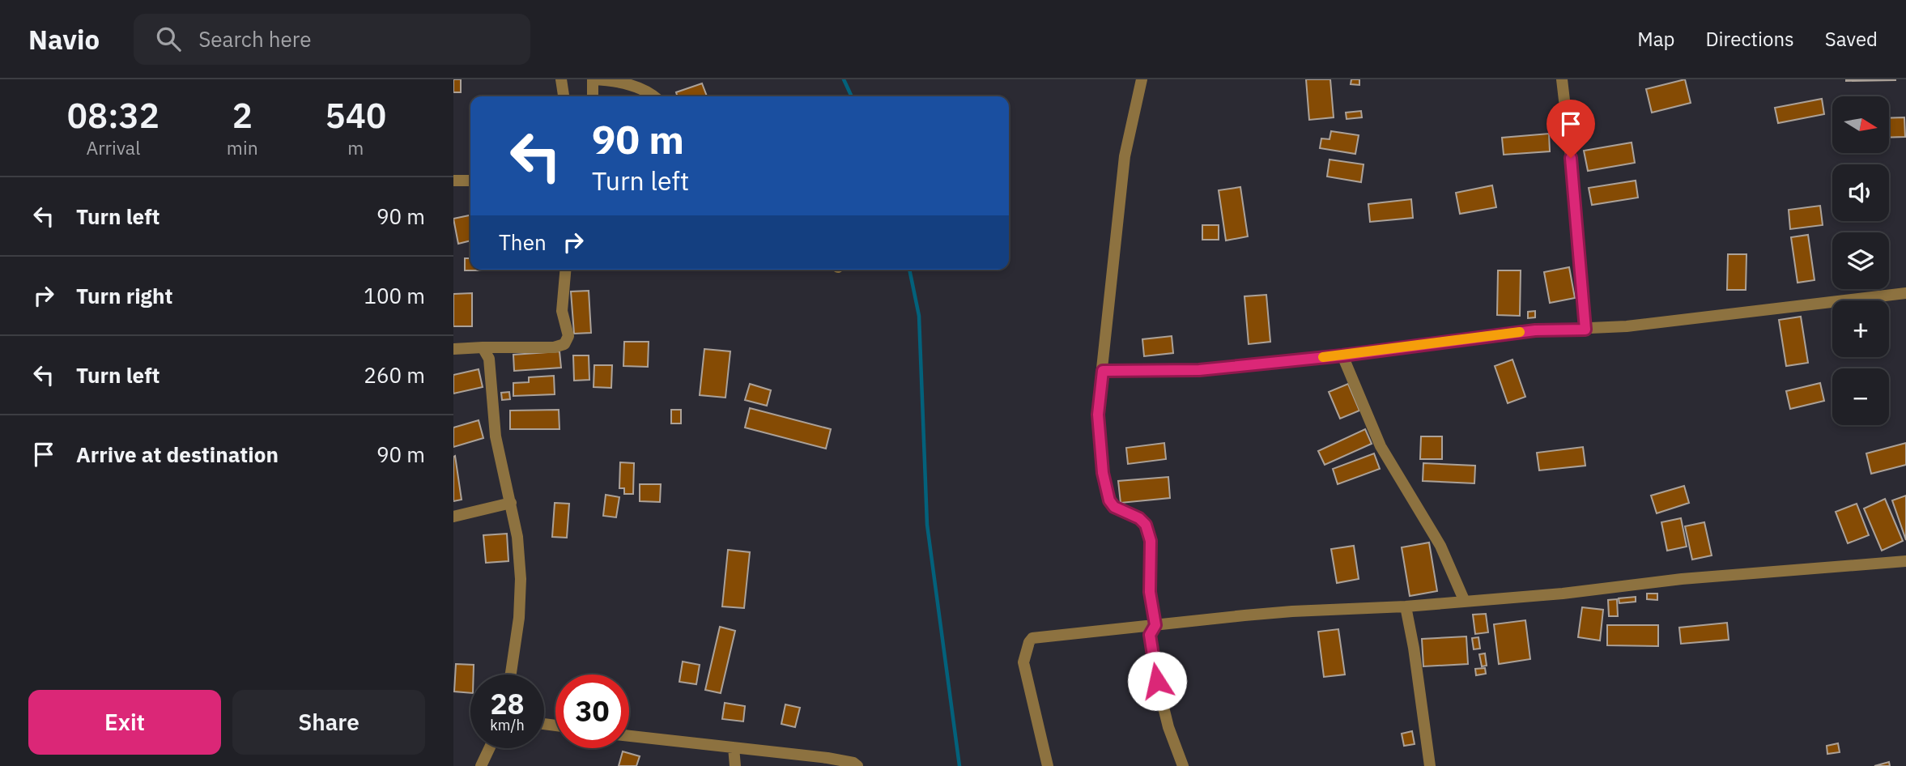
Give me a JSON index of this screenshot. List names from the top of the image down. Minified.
{"north":"right","page":{"header":"Navio","search":"Search here","nav":["Map","Directions","Saved"],"eta":["08:32","Arrival","2","min","540","m"],"map_buttons":["+","−"],"turn":["90 m","Turn left"],"list":[{"name":"Turn left","value":"90 m"},{"name":"Turn right","value":"100 m"},{"name":"Turn left","value":"260 m"},{"name":"Arrive at destination","value":"90 m"}],"then":"Then","speed":"28 km/h","limit":"30","buttons":["Exit","Share"]}}
